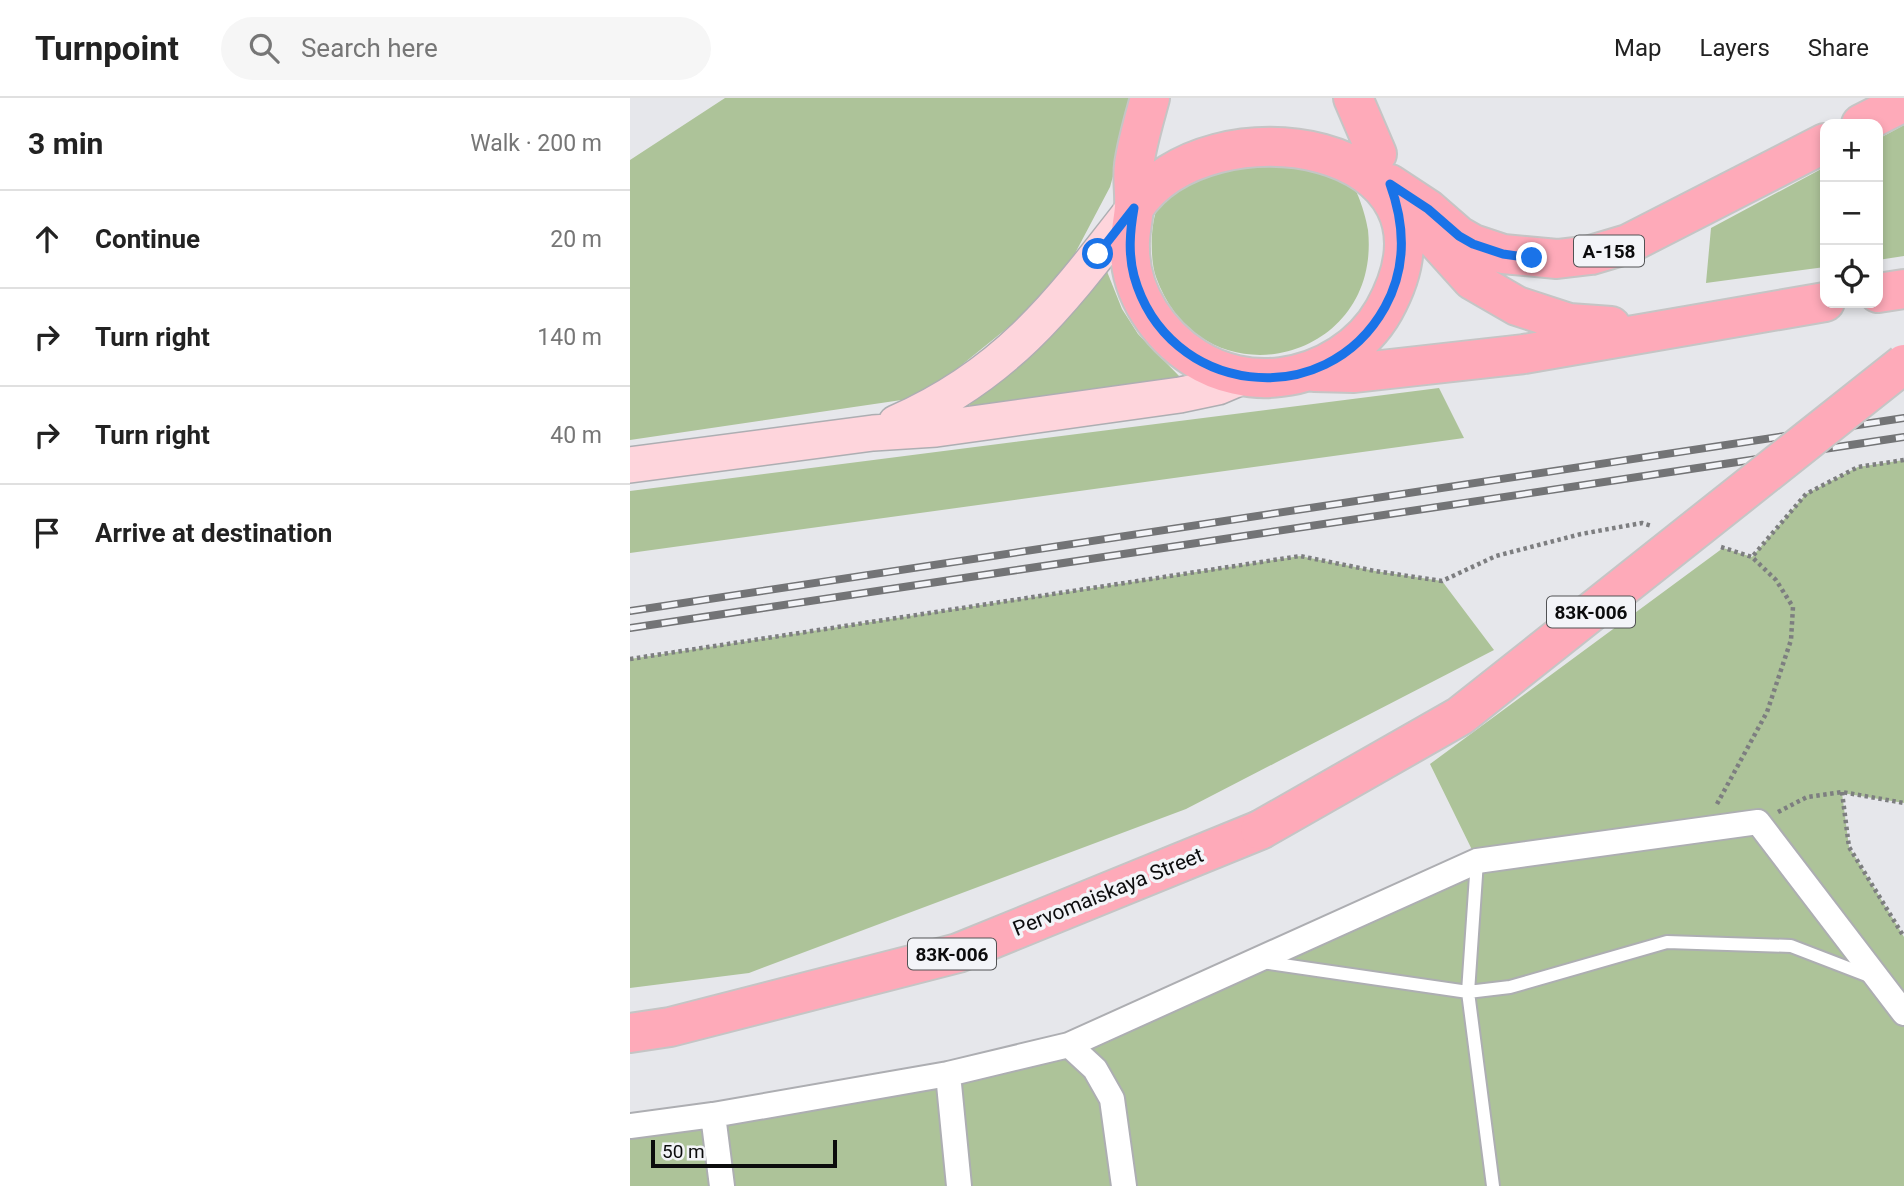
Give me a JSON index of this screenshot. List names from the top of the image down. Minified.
{"streets":{"main road":["А-158","83К-006","Pervomaiskaya Street"]},"scale_bar":"50 m","page":{"header":"Turnpoint","search":"Search here","nav":["Map","Layers","Share"],"heading":["3 min","Walk · 200 m"],"map_buttons":["+","−"],"list":[["Continue","20 m"],["Turn right","140 m"],["Turn right","40 m"],"Arrive at destination"],"scale":"50 m"}}
